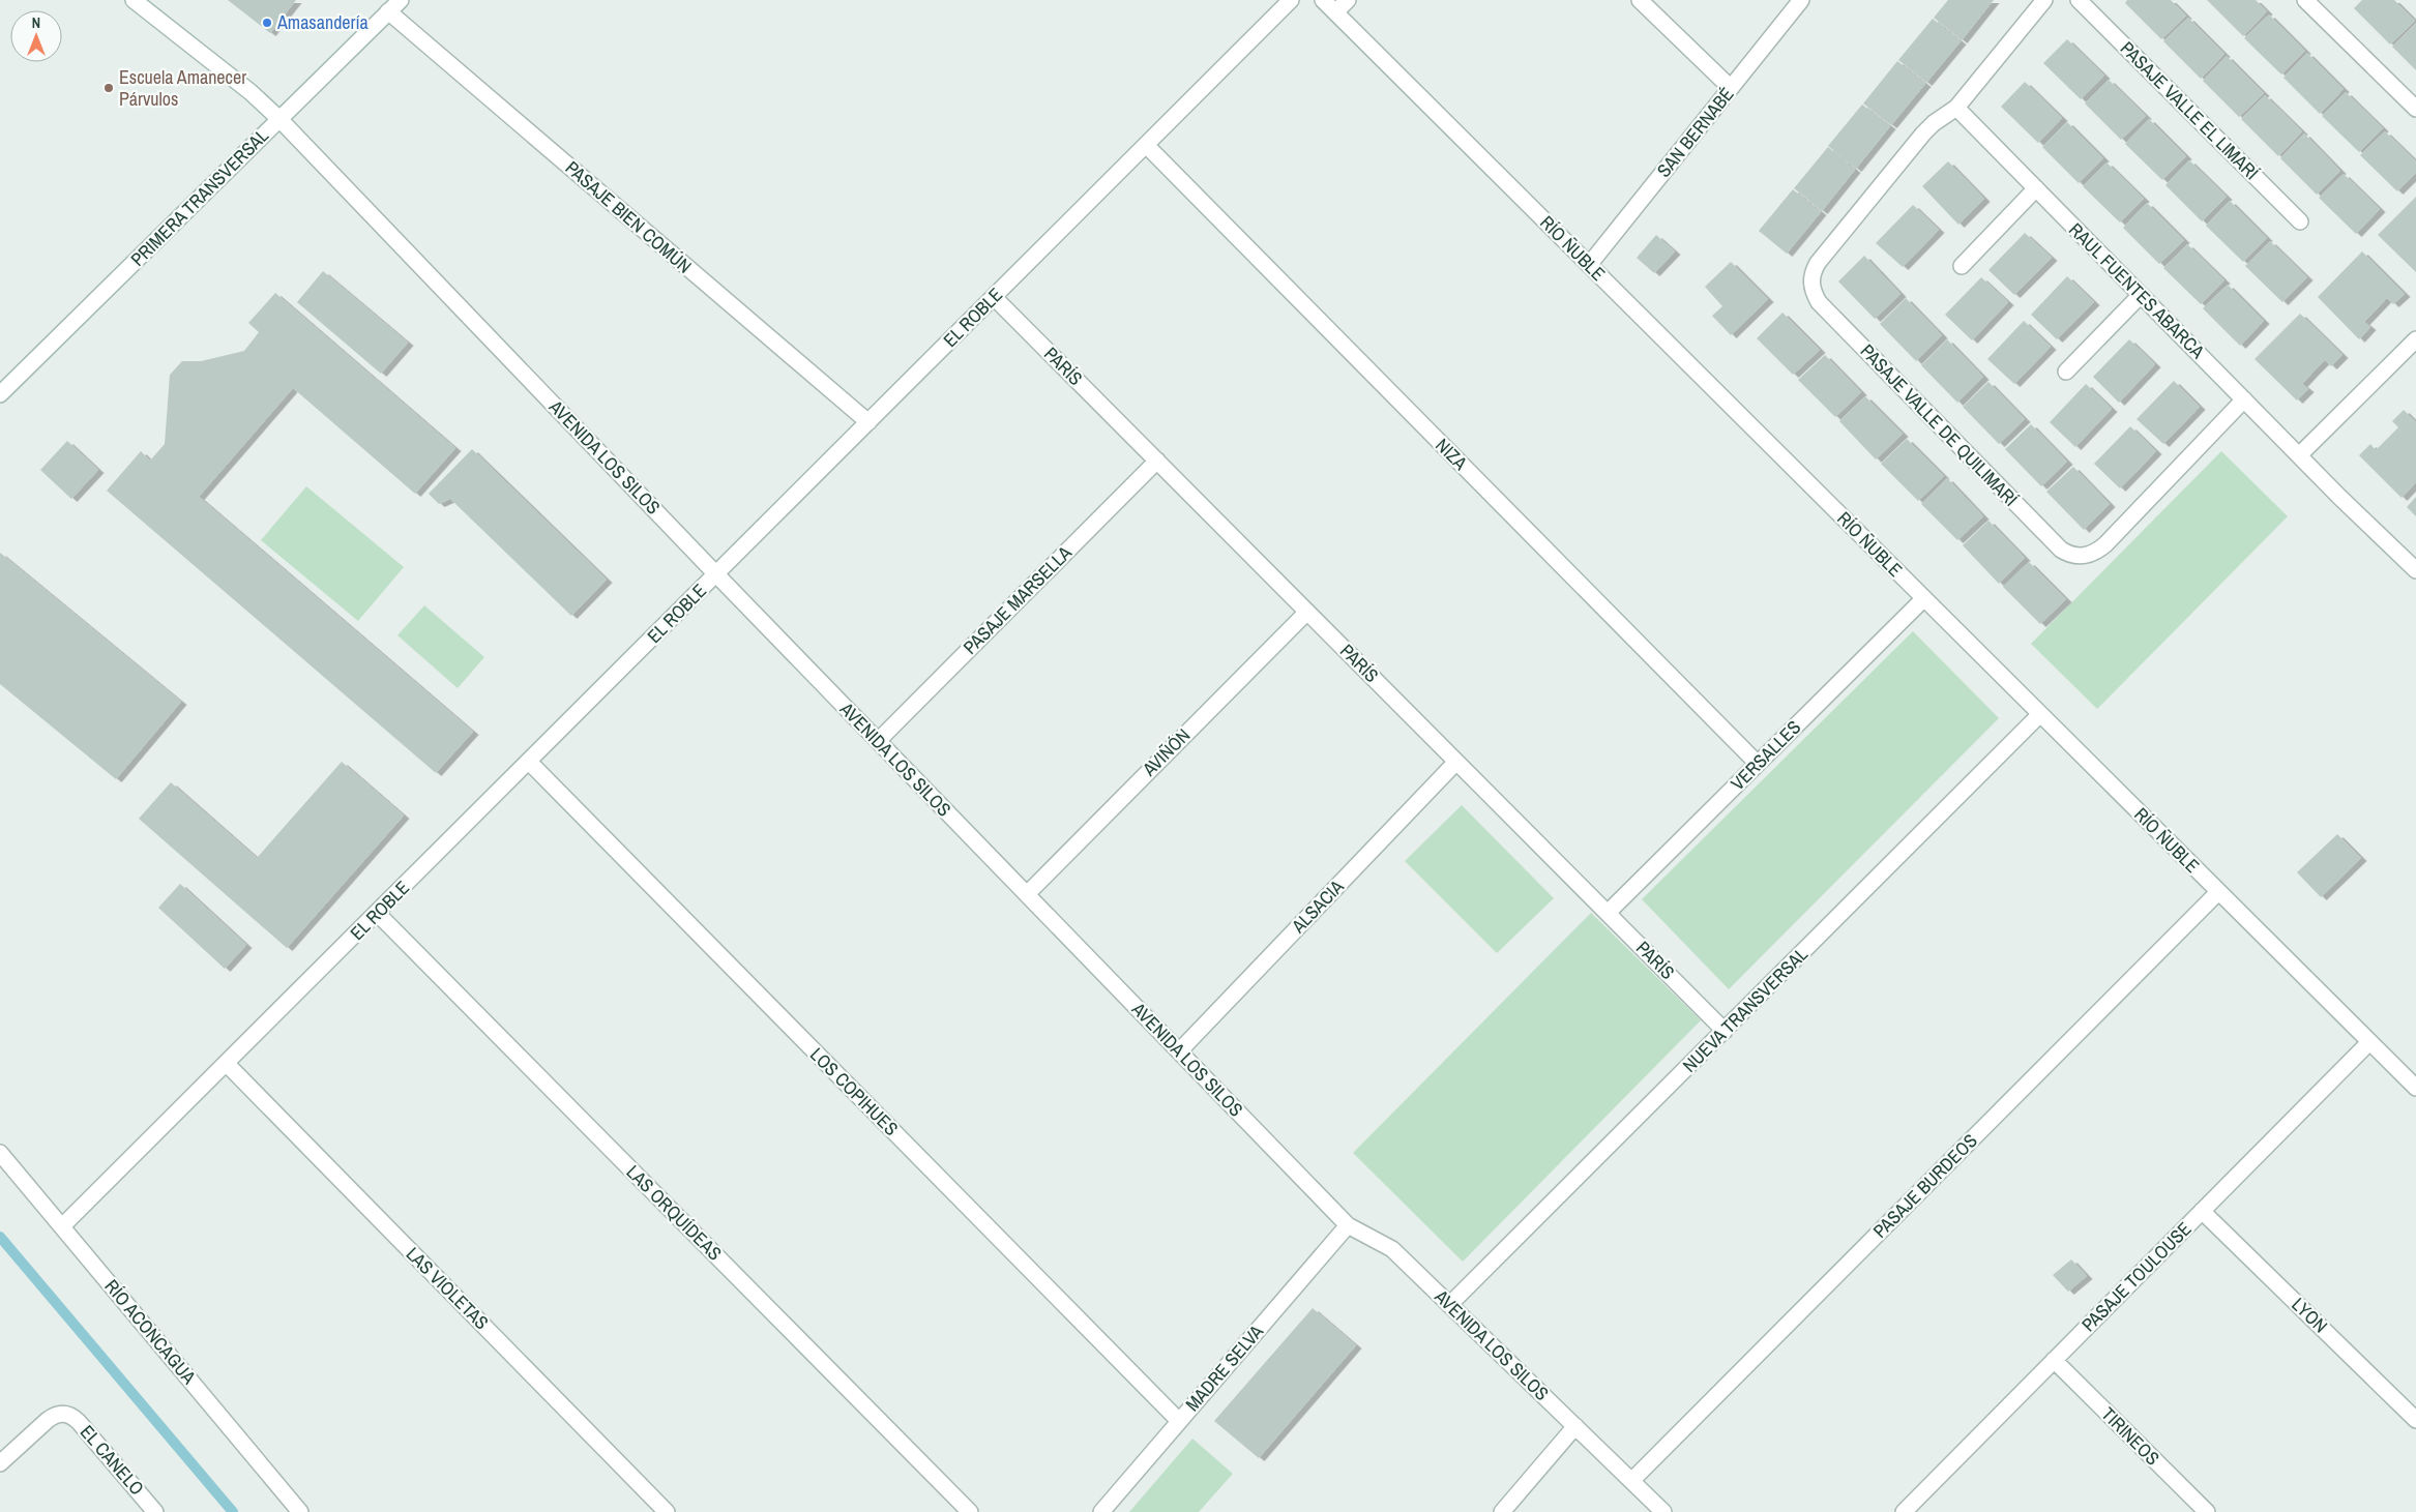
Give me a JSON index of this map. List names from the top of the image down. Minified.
{"streets":{"street":["PASAJE VALLE EL LIMARÍ","SAN BERNABÉ","PRIMERA TRANSVERSAL","PASAJE BIEN COMÚN","RÍO ÑUBLE","RAUL FUENTES ABARCA","EL ROBLE","PARÍS","PASAJE VALLE DE QUILIMARÍ","NIZA","AVENIDA LOS SILOS","PASAJE MARSELLA","AVIÑÓN","VERSALLES","ALSACIA","NUEVA TRANSVERSAL","LOS COPIHUES","PASAJE BURDEOS","LAS ORQUÍDEAS","PASAJE TOULOUSE","LAS VIOLETAS","LYON","RÍO ACONCAGUA","MADRE SELVA","TIRINEOS","EL CANELO"]},"crossings":[["SAN BERNABÉ","RÍO ÑUBLE"],["PRIMERA TRANSVERSAL","PASAJE BIEN COMÚN"],["PRIMERA TRANSVERSAL","AVENIDA LOS SILOS"],["PASAJE BIEN COMÚN","EL ROBLE"],["RÍO ÑUBLE","VERSALLES"],["RÍO ÑUBLE","NUEVA TRANSVERSAL"],["RÍO ÑUBLE","PASAJE BURDEOS"],["RÍO ÑUBLE","PASAJE TOULOUSE"],["RAUL FUENTES ABARCA","PASAJE VALLE DE QUILIMARÍ"],["EL ROBLE","PARÍS"],["EL ROBLE","NIZA"],["EL ROBLE","AVENIDA LOS SILOS"],["EL ROBLE","LOS COPIHUES"],["EL ROBLE","LAS ORQUÍDEAS"],["EL ROBLE","LAS VIOLETAS"],["EL ROBLE","RÍO ACONCAGUA"],["PARÍS","PASAJE MARSELLA"],["PARÍS","AVIÑÓN"],["PARÍS","VERSALLES"],["PARÍS","ALSACIA"],["PARÍS","NUEVA TRANSVERSAL"],["NIZA","VERSALLES"],["AVENIDA LOS SILOS","PASAJE MARSELLA"],["AVENIDA LOS SILOS","AVIÑÓN"],["AVENIDA LOS SILOS","ALSACIA"],["AVENIDA LOS SILOS","NUEVA TRANSVERSAL"],["AVENIDA LOS SILOS","PASAJE BURDEOS"],["AVENIDA LOS SILOS","MADRE SELVA"],["LOS COPIHUES","MADRE SELVA"],["PASAJE TOULOUSE","LYON"],["PASAJE TOULOUSE","TIRINEOS"]],"places":["Amasandería","Escuela Amanecer Párvulos"],"north":"top"}
